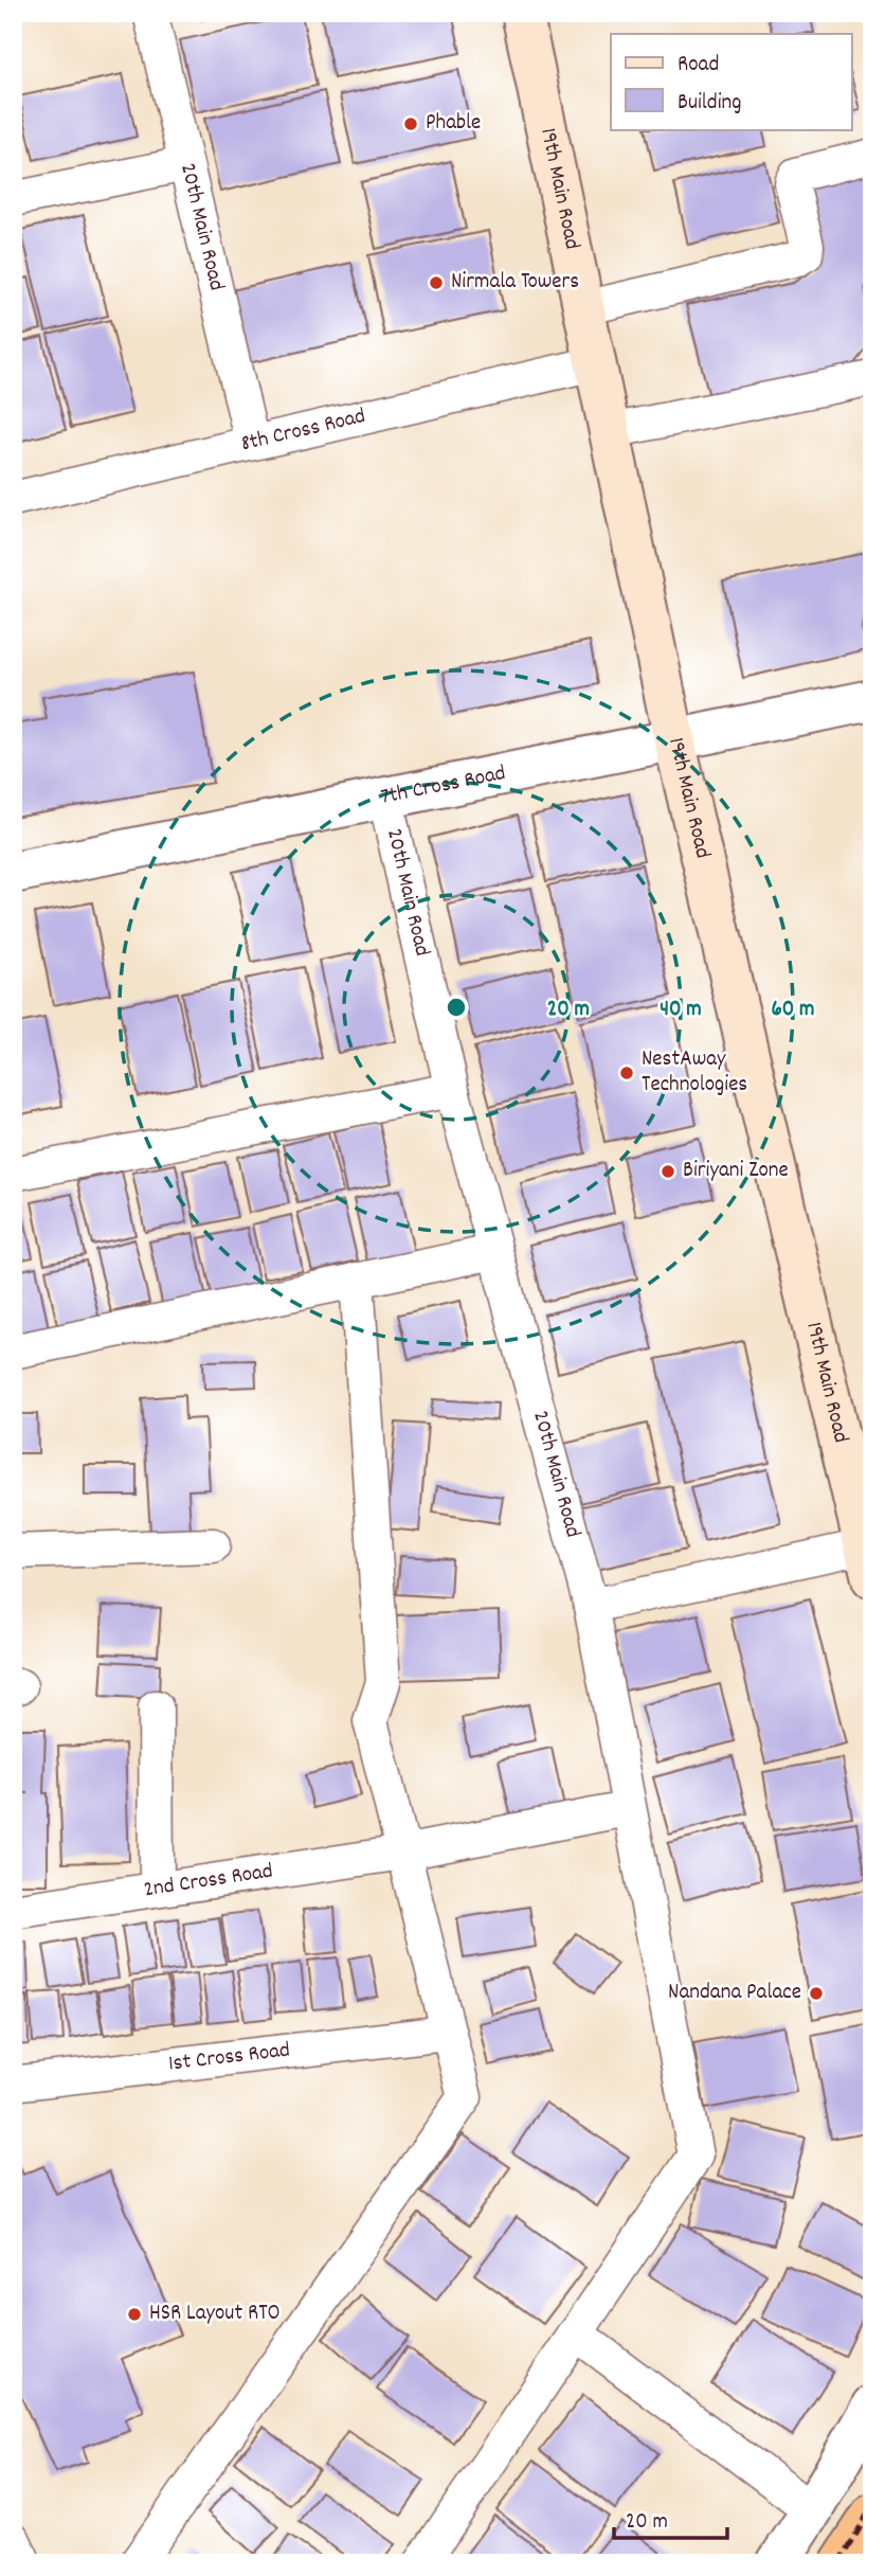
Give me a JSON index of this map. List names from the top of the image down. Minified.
{"streets":{"main road":["19th Main Road"],"street":["20th Main Road","8th Cross Road","7th Cross Road","2nd Cross Road","1st Cross Road"]},"crossings":[["19th Main Road","8th Cross Road"],["19th Main Road","7th Cross Road"],["20th Main Road","8th Cross Road"],["20th Main Road","7th Cross Road"],["20th Main Road","2nd Cross Road"]],"places":["Phable","Nirmala Towers","NestAway Technologies","Biriyani Zone","Nandana Palace","HSR Layout RTO"],"legend":["Road","Building"],"scale_bar":"20 m","rings":["20 m","40 m","60 m"]}
